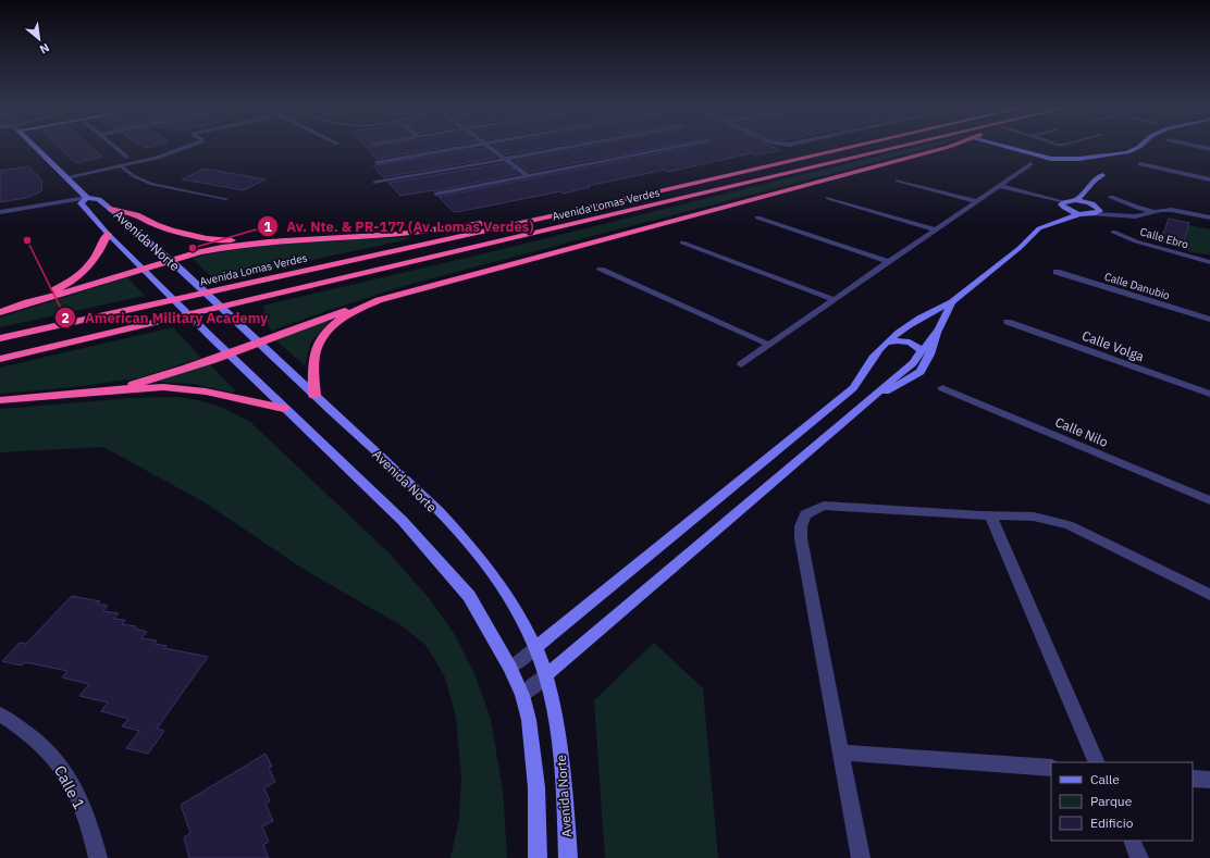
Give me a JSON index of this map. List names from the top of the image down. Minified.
{"streets":{"highway":["Avenida Lomas Verdes"],"street":["Calle Ebro","Avenida Norte","Calle Danubio","Calle Volga","Calle Nilo","Calle 1"]},"places":["American Military Academy","Av. Nte. & PR-177 (Av. Lomas Verdes)"],"legend":["Calle","Parque","Edificio"],"north":"bottom right"}
